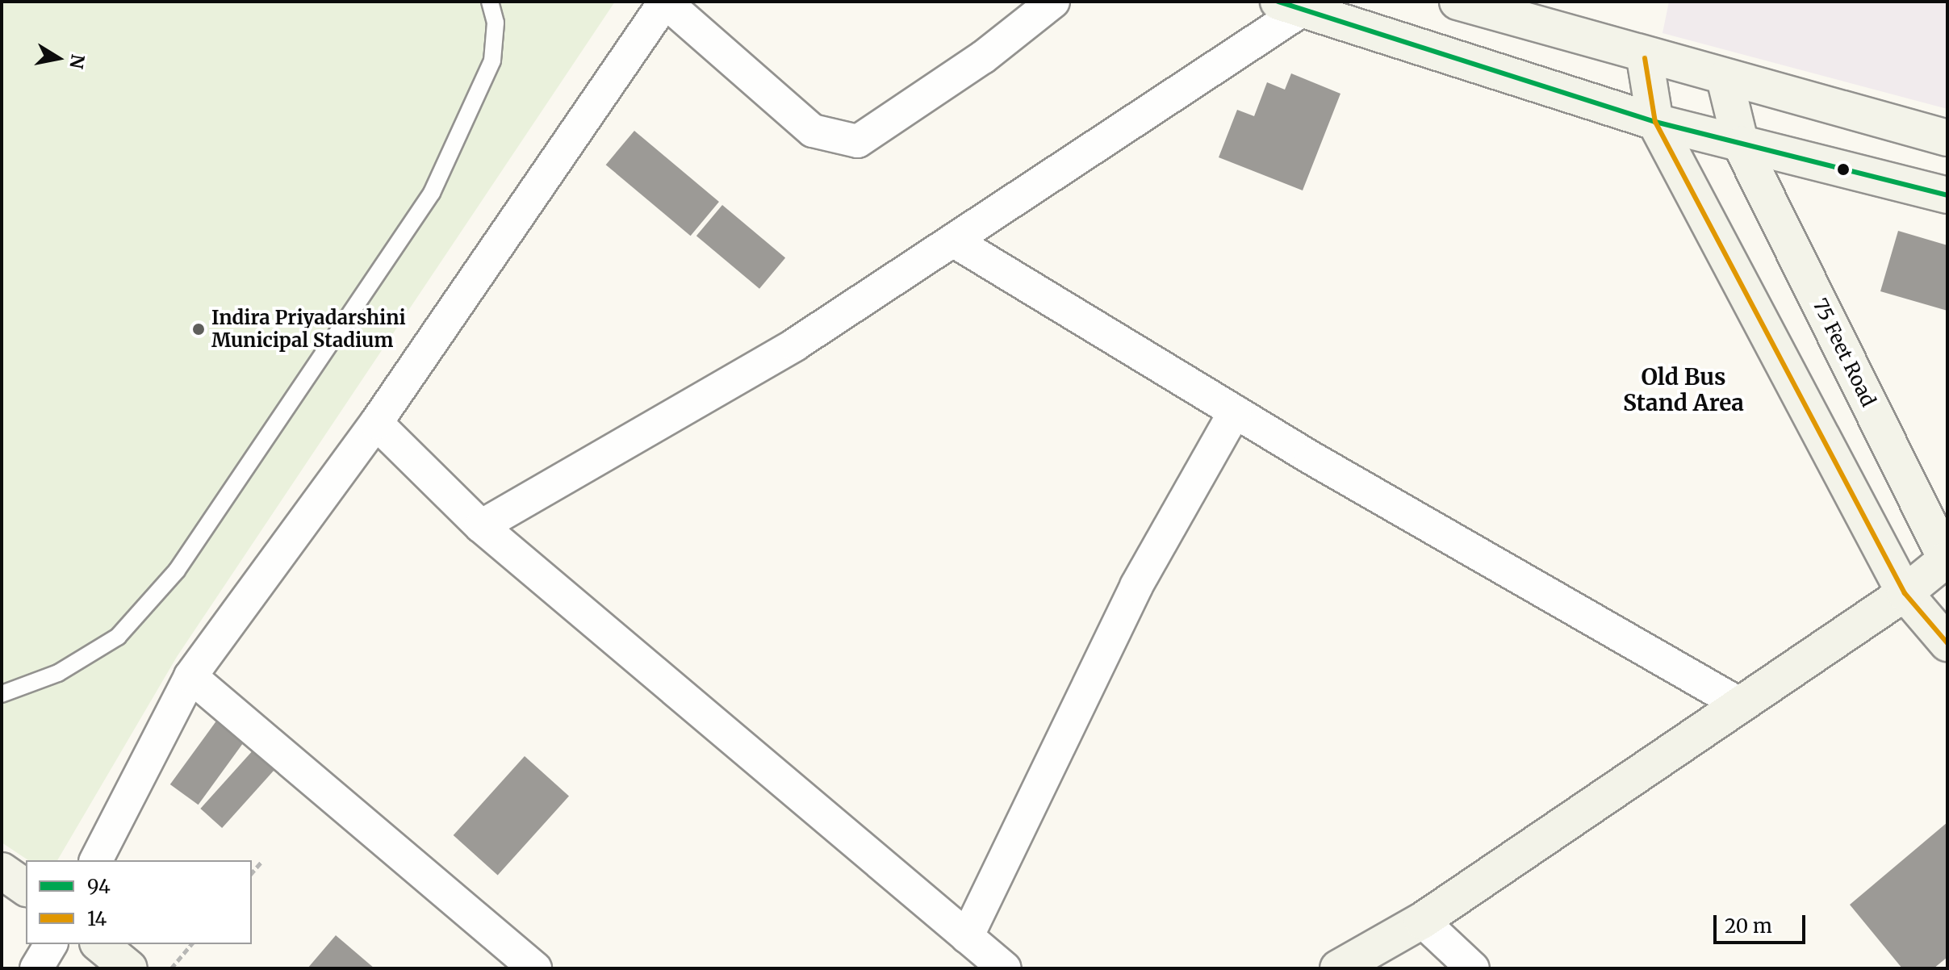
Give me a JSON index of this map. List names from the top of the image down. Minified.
{"streets":{"street":["75 Feet Road"]},"districts":["Old Bus Stand Area"],"places":["Indira Priyadarshini Municipal Stadium"],"lines":["transit line 94","transit line 14"],"legend":["94","14"],"scale_bar":"20 m","north":"right"}
